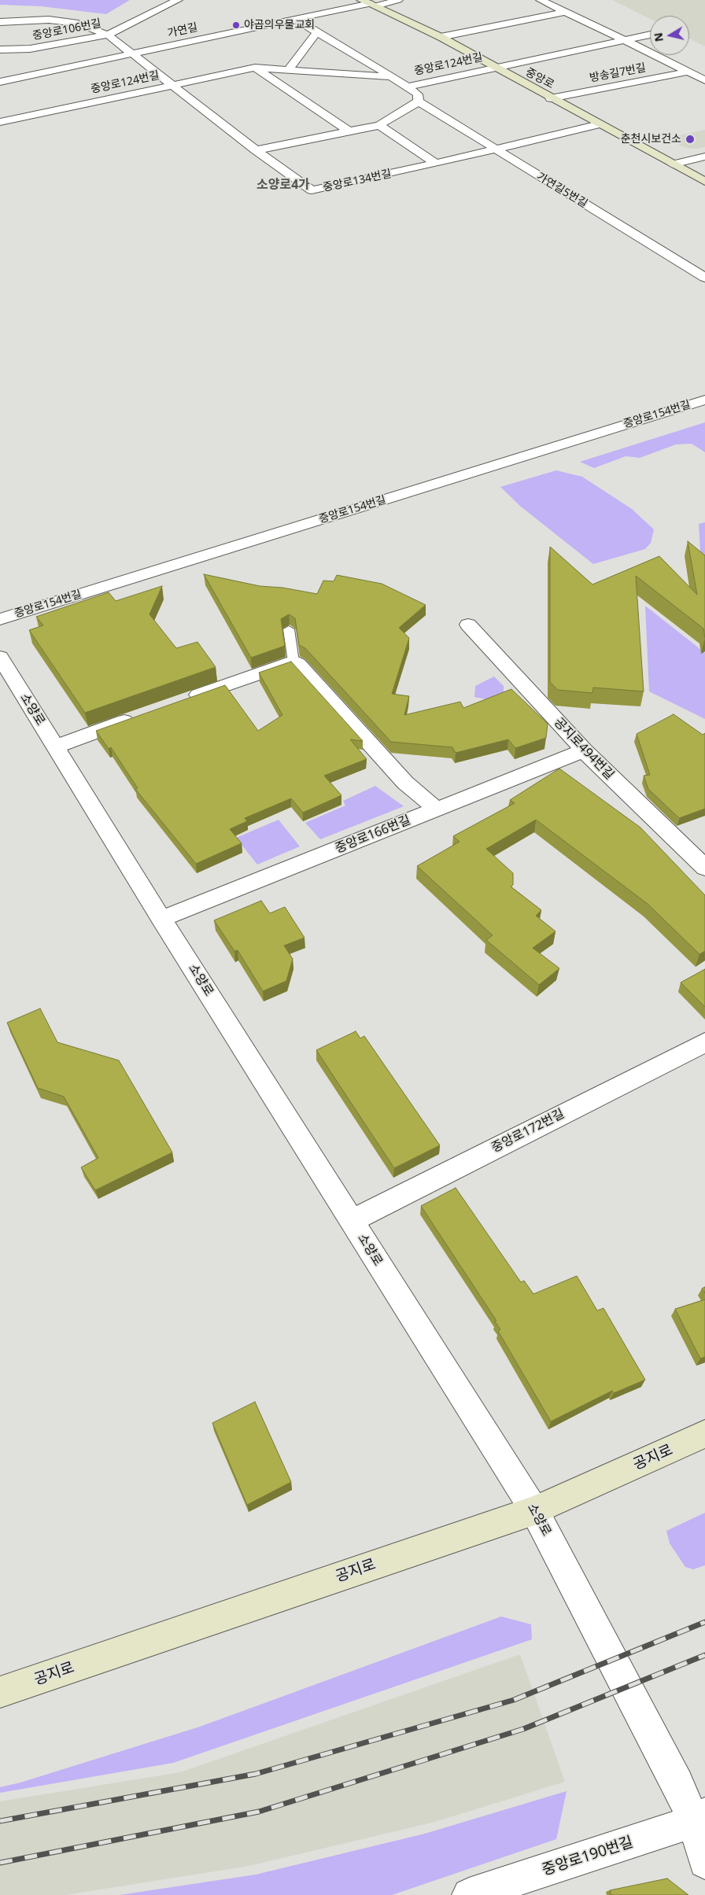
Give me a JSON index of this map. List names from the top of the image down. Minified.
{"streets":{"street":["중앙로106번길","가연길","중앙로124번길","방송길7번길","중앙로","중앙로134번길","가연길5번길","중앙로154번길","소양로","공지로494번길","중앙로166번길","중앙로172번길","공지로","중앙로190번길"]},"crossings":[["중앙로106번길","중앙로134번길"],["가연길","중앙로"],["가연길","중앙로134번길"],["가연길","가연길5번길"],["중앙로124번길","중앙로"],["중앙로124번길","중앙로134번길"],["중앙로124번길","가연길5번길"],["방송길7번길","중앙로"],["중앙로","중앙로134번길"],["중앙로134번길","가연길5번길"],["소양로","중앙로166번길"],["소양로","중앙로172번길"],["소양로","공지로"],["소양로","중앙로190번길"],["공지로494번길","중앙로166번길"]],"districts":["소양로4가"],"places":["야곱의우물교회","춘천시보건소"],"north":"left"}
